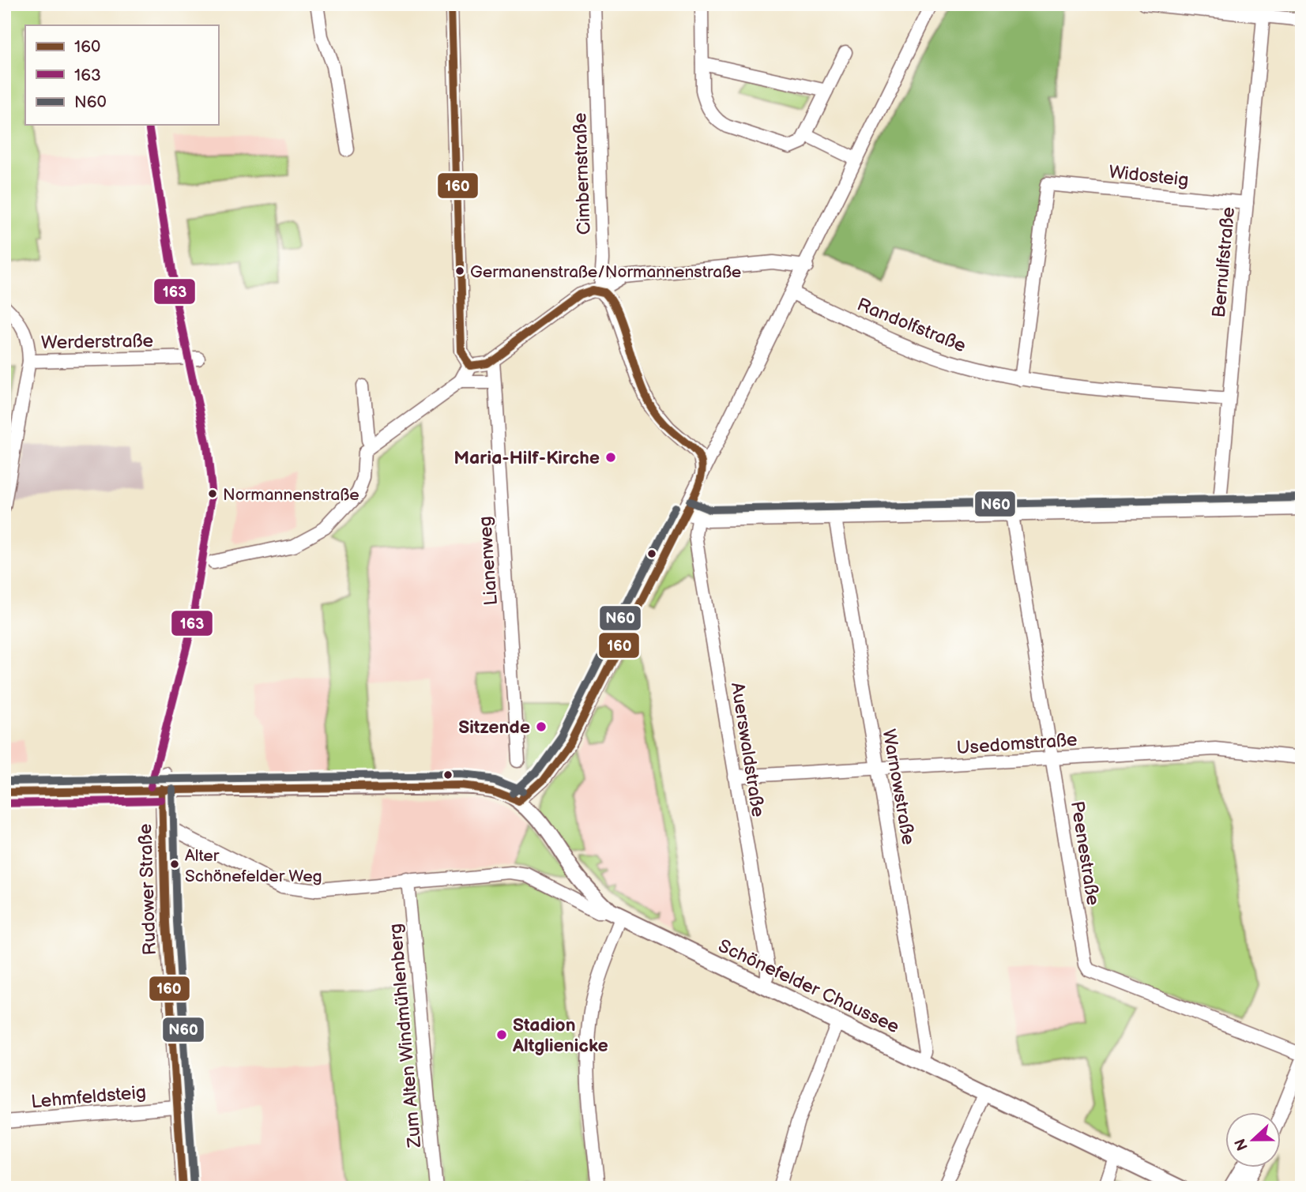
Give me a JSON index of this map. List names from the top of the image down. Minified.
{"streets":{"main road":["Schönefelder Chaussee"],"street":["Cimbernstraße","Widosteig","Bernulfstraße","Randolfstraße","Werderstraße","Lianenweg","Usedomstraße","Auerswaldstraße","Warnowstraße","Peenestraße","Rudower Straße","Zum Alten Windmühlenberg","Lehmfeldsteig"]},"crossings":[["Widosteig","Bernulfstraße"],["Widosteig","Randolfstraße"],["Bernulfstraße","Randolfstraße"],["Usedomstraße","Auerswaldstraße"],["Usedomstraße","Warnowstraße"],["Usedomstraße","Peenestraße"],["Auerswaldstraße","Schönefelder Chaussee"],["Warnowstraße","Schönefelder Chaussee"],["Rudower Straße","Lehmfeldsteig"]],"places":["Germanenstraße/Normannenstraße","Maria-Hilf-Kirche","Normannenstraße","Sitzende","Alter Schönefelder Weg","Stadion Altglienicke"],"lines":["transit line 160","transit line 163","transit line N60"],"legend":["160","163","N60"],"north":"left"}
